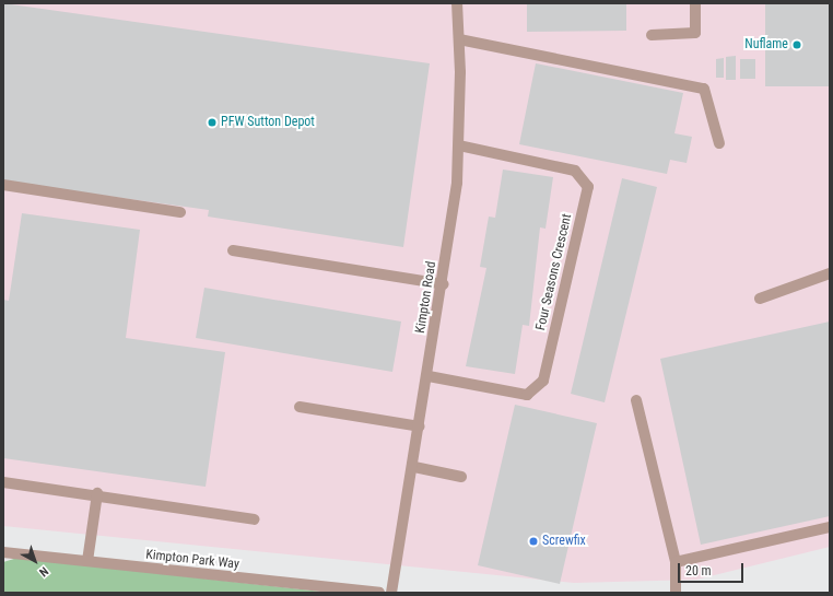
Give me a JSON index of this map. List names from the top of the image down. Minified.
{"streets":{"street":["Four Seasons Crescent","Kimpton Road","Kimpton Park Way"]},"crossings":[["Four Seasons Crescent","Kimpton Road"]],"places":["Nuflame","PFW Sutton Depot","Screwfix"],"scale_bar":"20 m","north":"bottom right"}
